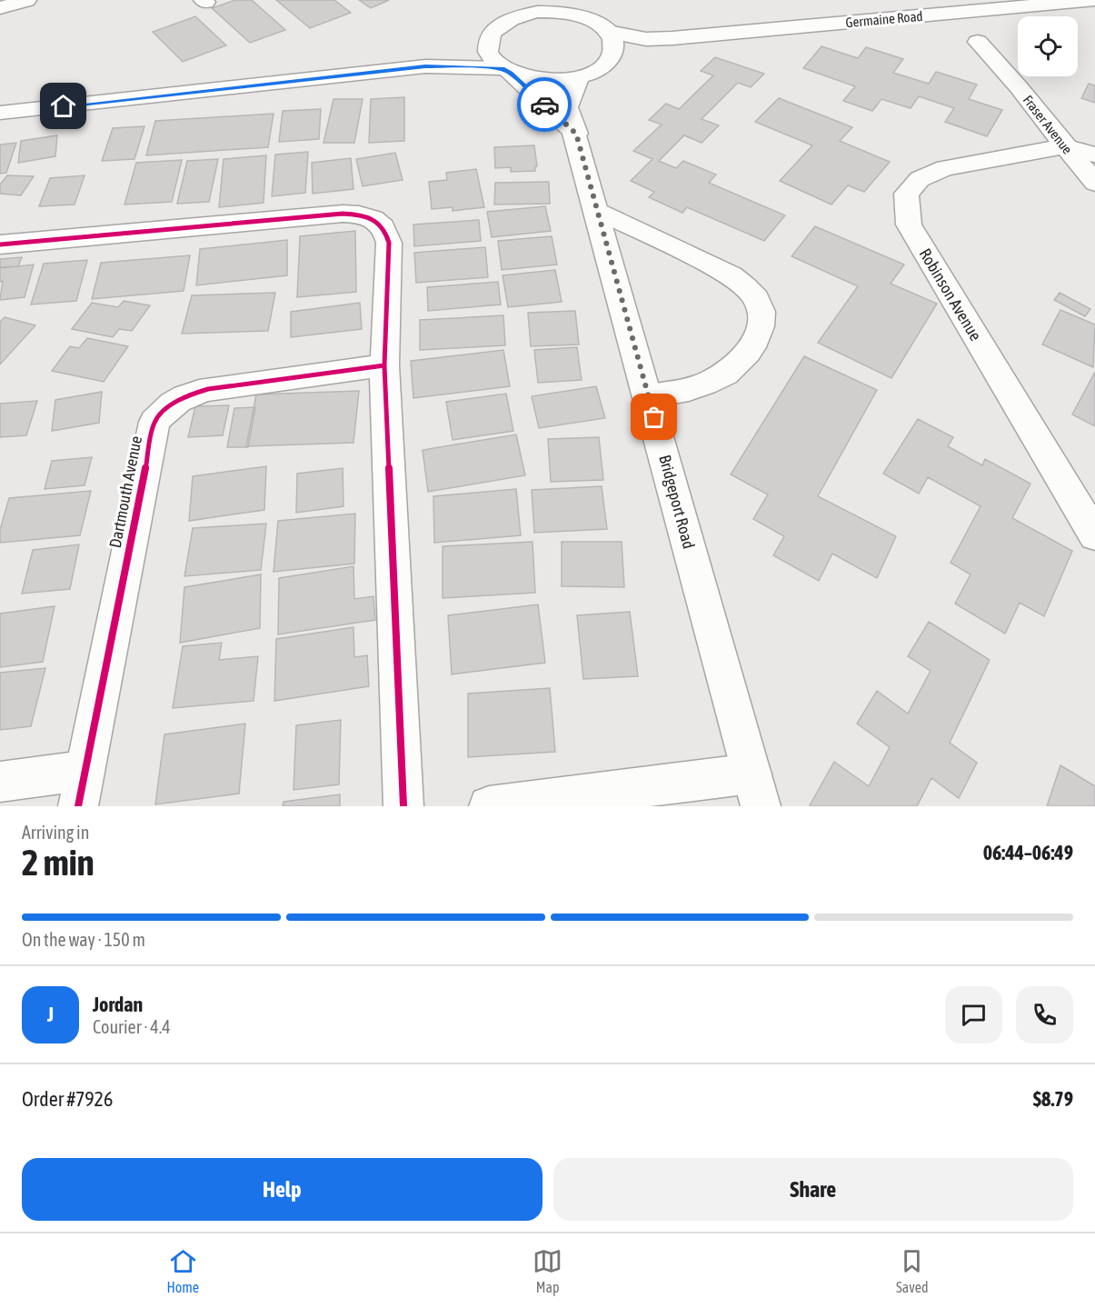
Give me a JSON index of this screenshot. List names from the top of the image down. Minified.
{"streets":{"street":["Germaine Road","Fraser Avenue","Robinson Avenue","Dartmouth Avenue","Bridgeport Road"]},"crossings":[["Fraser Avenue","Robinson Avenue"]],"page":{"heading":["2 min","Arriving in","06:44–06:49"],"panel":["Jordan","Courier · 4.4","Order #7926","$8.79"],"bar":"On the way · 150 m","round":"J","buttons":["Help","Share"],"tabs":["Home","Map","Saved"]}}
